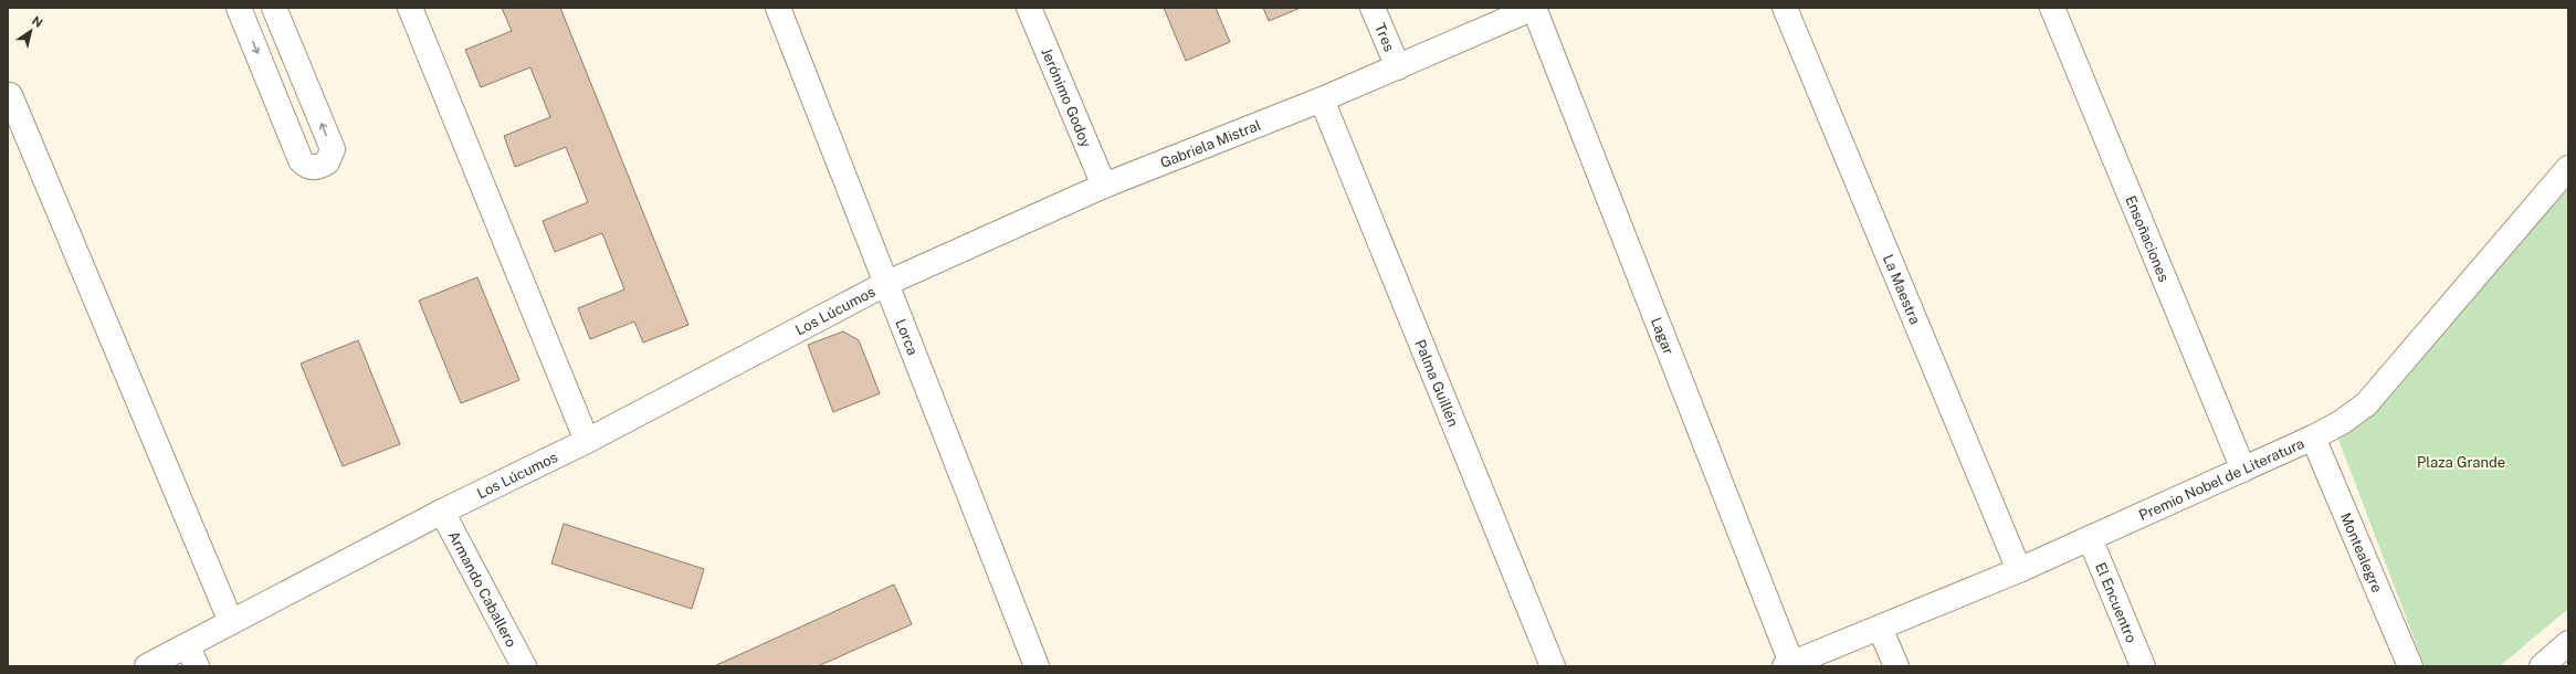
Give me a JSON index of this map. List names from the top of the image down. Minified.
{"streets":{"street":["Tres","Jerónimo Godoy","Gabriela Mistral","Ensoñaciones","La Maestra","Los Lúcumos","Lorca","Lagar","Palma Guillén","Premio Nobel de Literatura","Montealegre","Armando Caballero","El Encuentro"]},"crossings":[["Tres","Gabriela Mistral"],["Jerónimo Godoy","Gabriela Mistral"],["Gabriela Mistral","Los Lúcumos"],["Gabriela Mistral","Lorca"],["Gabriela Mistral","Lagar"],["Gabriela Mistral","Palma Guillén"],["Ensoñaciones","Premio Nobel de Literatura"],["La Maestra","Premio Nobel de Literatura"],["Los Lúcumos","Lorca"],["Los Lúcumos","Armando Caballero"],["Lagar","Premio Nobel de Literatura"],["Premio Nobel de Literatura","Montealegre"],["Premio Nobel de Literatura","El Encuentro"]],"parks":["Plaza Grande"],"north":"top right"}
